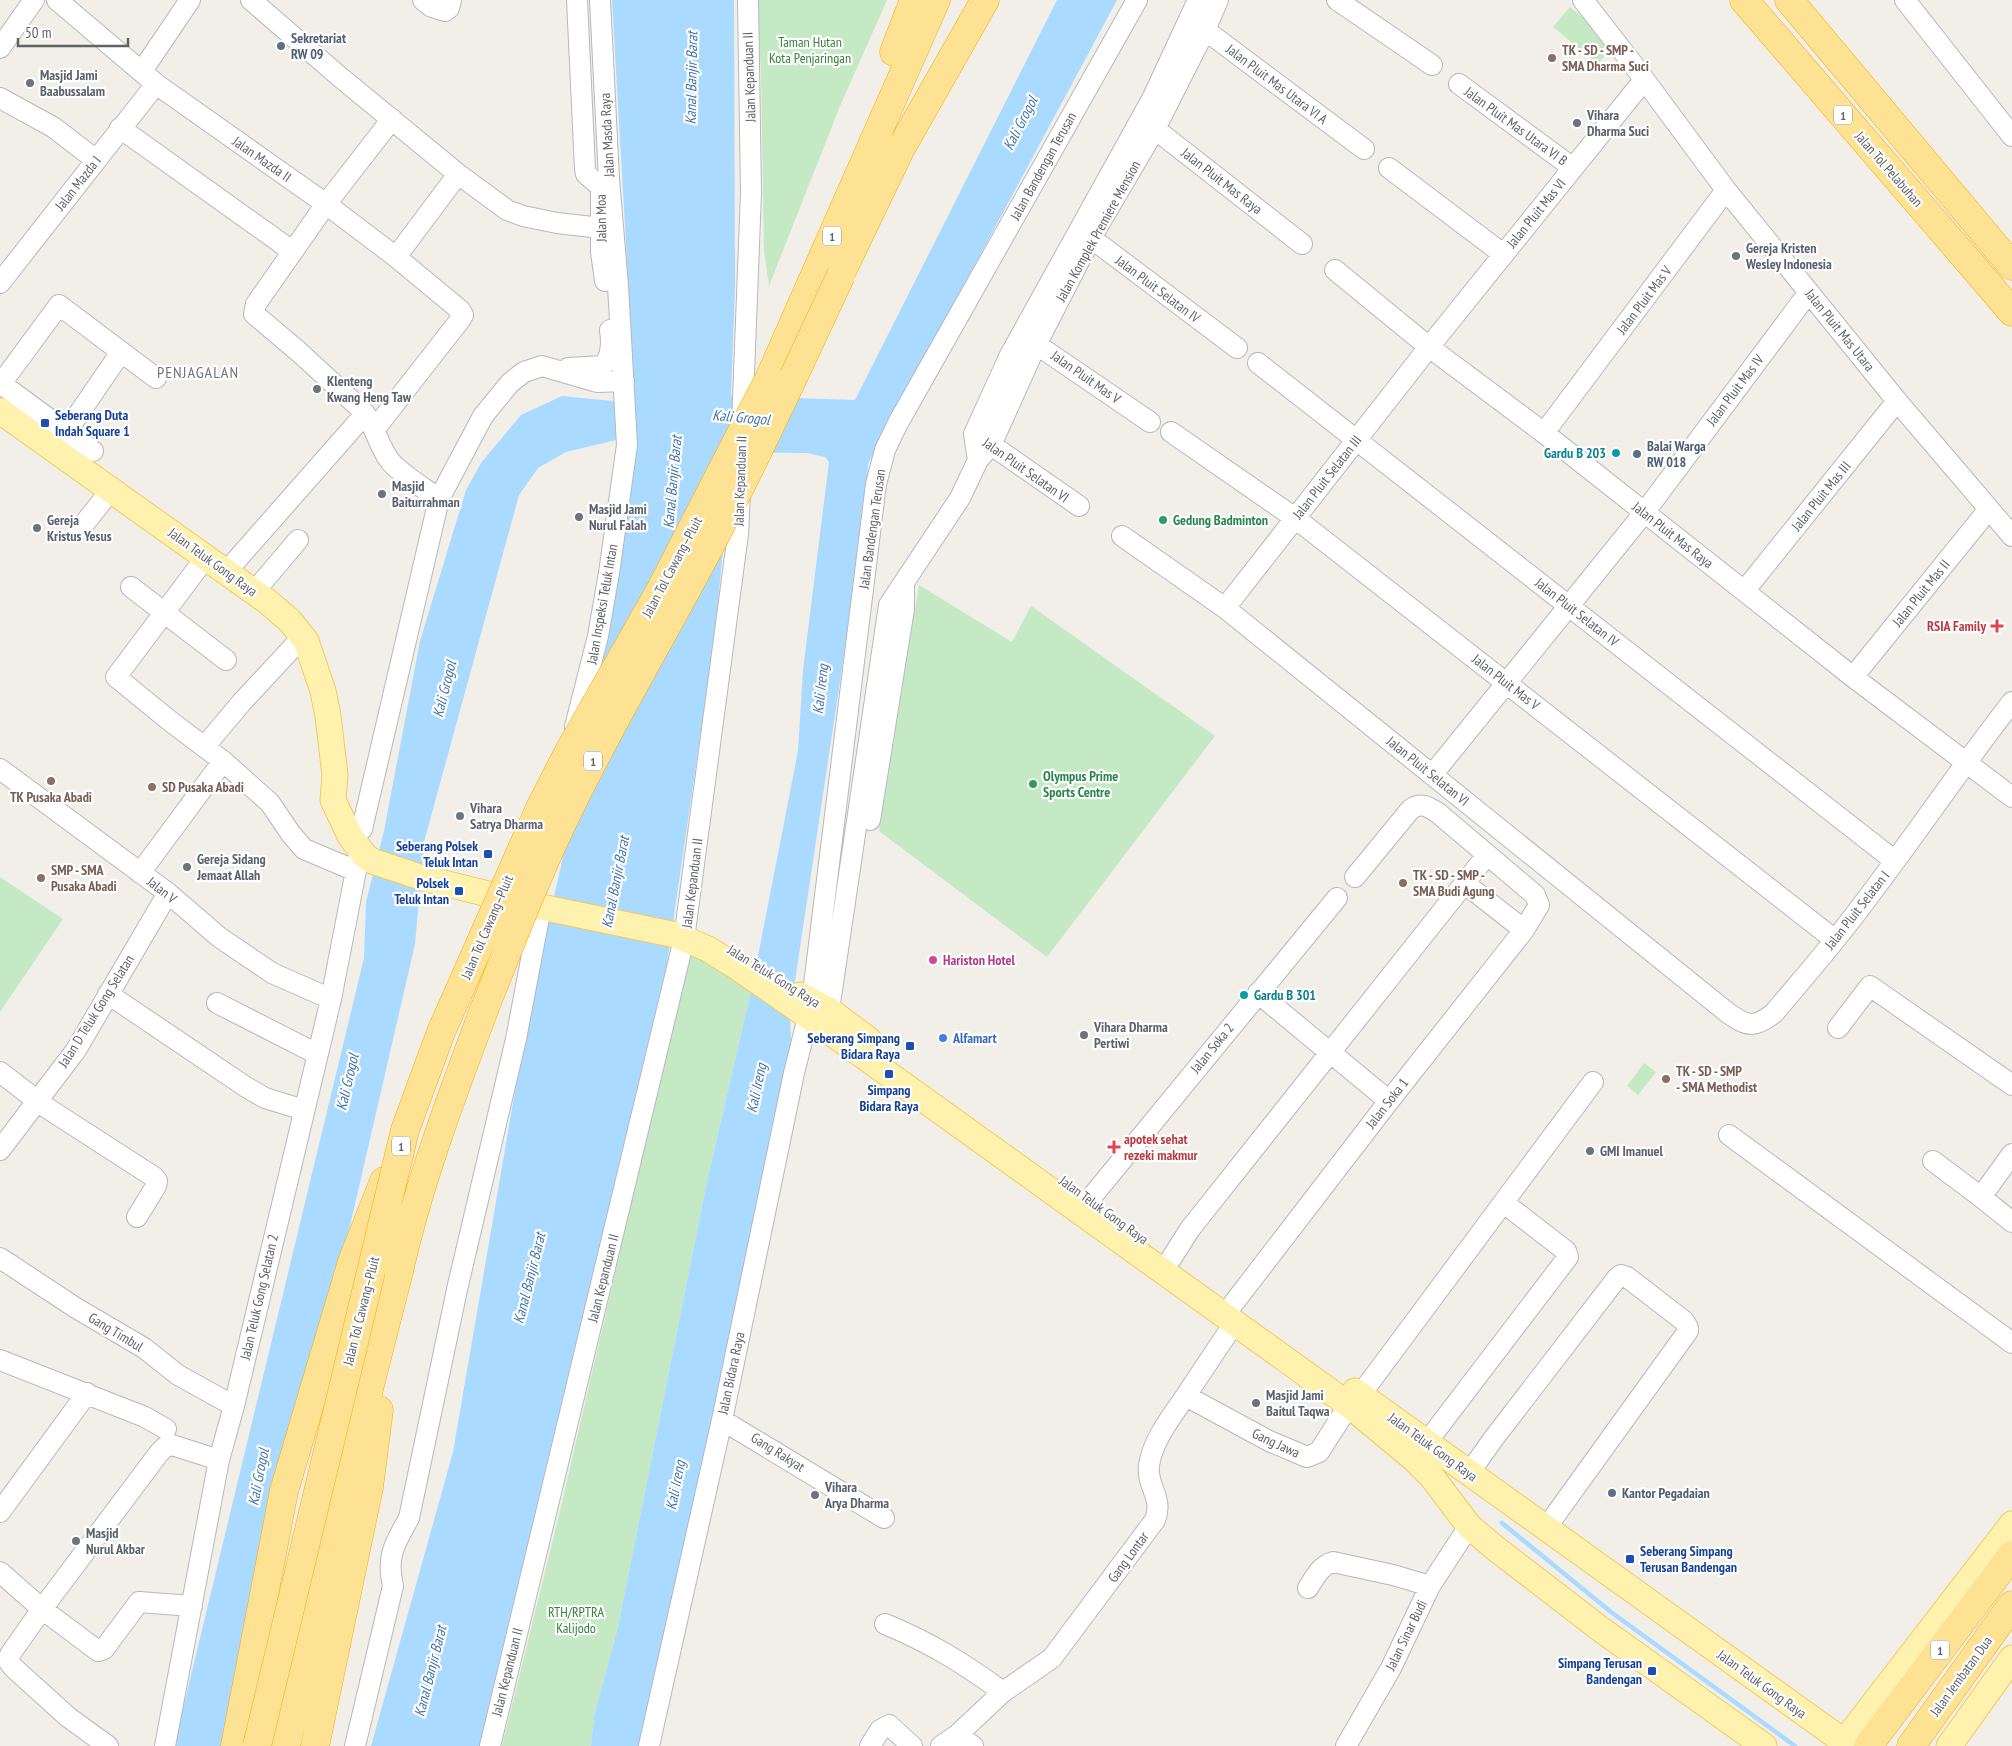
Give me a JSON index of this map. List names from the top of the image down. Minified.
{"streets":{"highway":["1","Jalan Tol Pelabuhan","Jalan Tol Cawang–Pluit","Jalan Jembatan Dua"],"main road":["Jalan Teluk Gong Raya"],"street":["Jalan Kepanduan II","Jalan Pluit Mas Utara VI A","Jalan Pluit Mas Utara VI B","Jalan Masda Raya","Jalan Mazda II","Jalan Bandengan Terusan","Jalan Pluit Mas Raya","Jalan Mazda I","Jalan Pluit Mas VI","Jalan Moa","Jalan Komplek Premiere Mension","Jalan Pluit Selatan IV","Jalan Pluit Mas V","Jalan Pluit Mas Utara","Jalan Pluit Mas IV","Jalan Pluit Selatan VI","Jalan Pluit Selatan III","Jalan Pluit Mas III","Jalan Pluit Mas II","Jalan Inspeksi Teluk Intan","Jalan V","Jalan Pluit Selatan I","Jalan D Teluk Gong Selatan","Jalan Soka 2","Jalan Soka 1","Jalan Teluk Gong Selatan 2","Gang Timbul","Jalan Bidara Raya","Gang Jawa","Gang Rakyat","Gang Lontar","Jalan Sinar Budi"]},"crossings":[["Jalan Kepanduan II","Jalan Teluk Gong Raya"],["Jalan Pluit Mas Utara VI A","Jalan Komplek Premiere Mension"],["1","Jalan Teluk Gong Raya"],["Jalan Pluit Mas Utara VI B","Jalan Pluit Mas VI"],["Jalan Masda Raya","Jalan Inspeksi Teluk Intan"],["Jalan Mazda II","Jalan Mazda I"],["Jalan Bandengan Terusan","Jalan Komplek Premiere Mension"],["Jalan Bandengan Terusan","Jalan Teluk Gong Raya"],["Jalan Bandengan Terusan","Jalan Bidara Raya"],["Jalan Pluit Mas Raya","Jalan Pluit Mas VI"],["Jalan Pluit Mas Raya","Jalan Komplek Premiere Mension"],["Jalan Pluit Mas Raya","Jalan Pluit Mas V"],["Jalan Pluit Mas Raya","Jalan Pluit Mas IV"],["Jalan Pluit Mas Raya","Jalan Pluit Selatan III"],["Jalan Pluit Mas Raya","Jalan Pluit Mas III"],["Jalan Pluit Mas Raya","Jalan Pluit Mas II"],["Jalan Pluit Mas Raya","Jalan Pluit Selatan I"],["Jalan Pluit Mas VI","Jalan Pluit Mas Utara"],["Jalan Pluit Mas VI","Jalan Pluit Selatan III"],["Jalan Moa","Jalan Teluk Gong Selatan 2"],["Jalan Komplek Premiere Mension","Jalan Pluit Selatan IV"],["Jalan Komplek Premiere Mension","Jalan Pluit Mas V"],["Jalan Komplek Premiere Mension","Jalan Pluit Selatan VI"],["Jalan Komplek Premiere Mension","Jalan Teluk Gong Raya"],["Jalan Komplek Premiere Mension","Jalan Bidara Raya"],["Jalan Pluit Selatan IV","Jalan Pluit Mas IV"],["Jalan Pluit Selatan IV","Jalan Pluit Selatan III"],["Jalan Pluit Selatan IV","Jalan Pluit Selatan I"],["Jalan Pluit Mas V","Jalan Pluit Mas Utara"],["Jalan Pluit Mas V","Jalan Pluit Mas IV"],["Jalan Pluit Mas V","Jalan Pluit Selatan III"],["Jalan Pluit Mas V","Jalan Pluit Selatan I"],["Jalan Pluit Mas Utara","Jalan Pluit Mas IV"],["Jalan Pluit Mas Utara","Jalan Pluit Mas III"],["Jalan Pluit Mas Utara","Jalan Pluit Mas II"],["Jalan Pluit Mas IV","Jalan Pluit Selatan VI"],["Jalan Pluit Selatan VI","Jalan Pluit Selatan III"],["Jalan Pluit Selatan VI","Jalan Pluit Selatan I"],["Jalan Teluk Gong Raya","Jalan Inspeksi Teluk Intan"],["Jalan Teluk Gong Raya","Jalan Soka 2"],["Jalan Teluk Gong Raya","Jalan Soka 1"],["Jalan Teluk Gong Raya","Jalan Teluk Gong Selatan 2"],["Jalan Teluk Gong Raya","Jalan Bidara Raya"],["Jalan Teluk Gong Raya","Gang Jawa"],["Jalan Teluk Gong Raya","Gang Lontar"],["Jalan Teluk Gong Raya","Jalan Sinar Budi"],["Jalan V","Jalan D Teluk Gong Selatan"],["Jalan V","Jalan Teluk Gong Selatan 2"],["Jalan Soka 1","Gang Lontar"],["Jalan Teluk Gong Selatan 2","Gang Timbul"],["Jalan Bidara Raya","Gang Rakyat"],["Gang Jawa","Gang Lontar"]],"districts":["PENJAGALAN"],"water":["Kanal Banjir Barat","Kali Grogol","Kali Ireng"],"parks":["Taman Hutan Kota Penjaringan","RTH/RPTRA Kalijodo"],"places":{"other":["Sekretariat RW 09","TK - SD - SMP - SMA Dharma Suci","Masjid Jami Baabussalam","Vihara Dharma Suci","Gereja Kristen Wesley Indonesia","Klenteng Kwang Heng Taw","Gardu B 203","Balai Warga RW 018","Masjid Baiturrahman","Masjid Jami Nurul Falah","Gedung Badminton","Gereja Kristus Yesus","TK Pusaka Abadi","Olympus Prime Sports Centre","SD Pusaka Abadi","Vihara Satrya Dharma","Gereja Sidang Jemaat Allah","SMP - SMA Pusaka Abadi","TK - SD - SMP - SMA Budi Agung","Hariston Hotel","Gardu B 301","Vihara Dharma Pertiwi","Alfamart","TK - SD - SMP - SMA Methodist","GMI Imanuel","Masjid Jami Baitul Taqwa","Kantor Pegadaian","Vihara Arya Dharma","Masjid Nurul Akbar"],"transit":["Seberang Duta Indah Square 1","Seberang Polsek Teluk Intan","Polsek Teluk Intan","Seberang Simpang Bidara Raya","Simpang Bidara Raya","Seberang Simpang Terusan Bandengan","Simpang Terusan Bandengan"],"health":["RSIA Family","apotek sehat rezeki makmur"]},"scale_bar":"50 m"}
